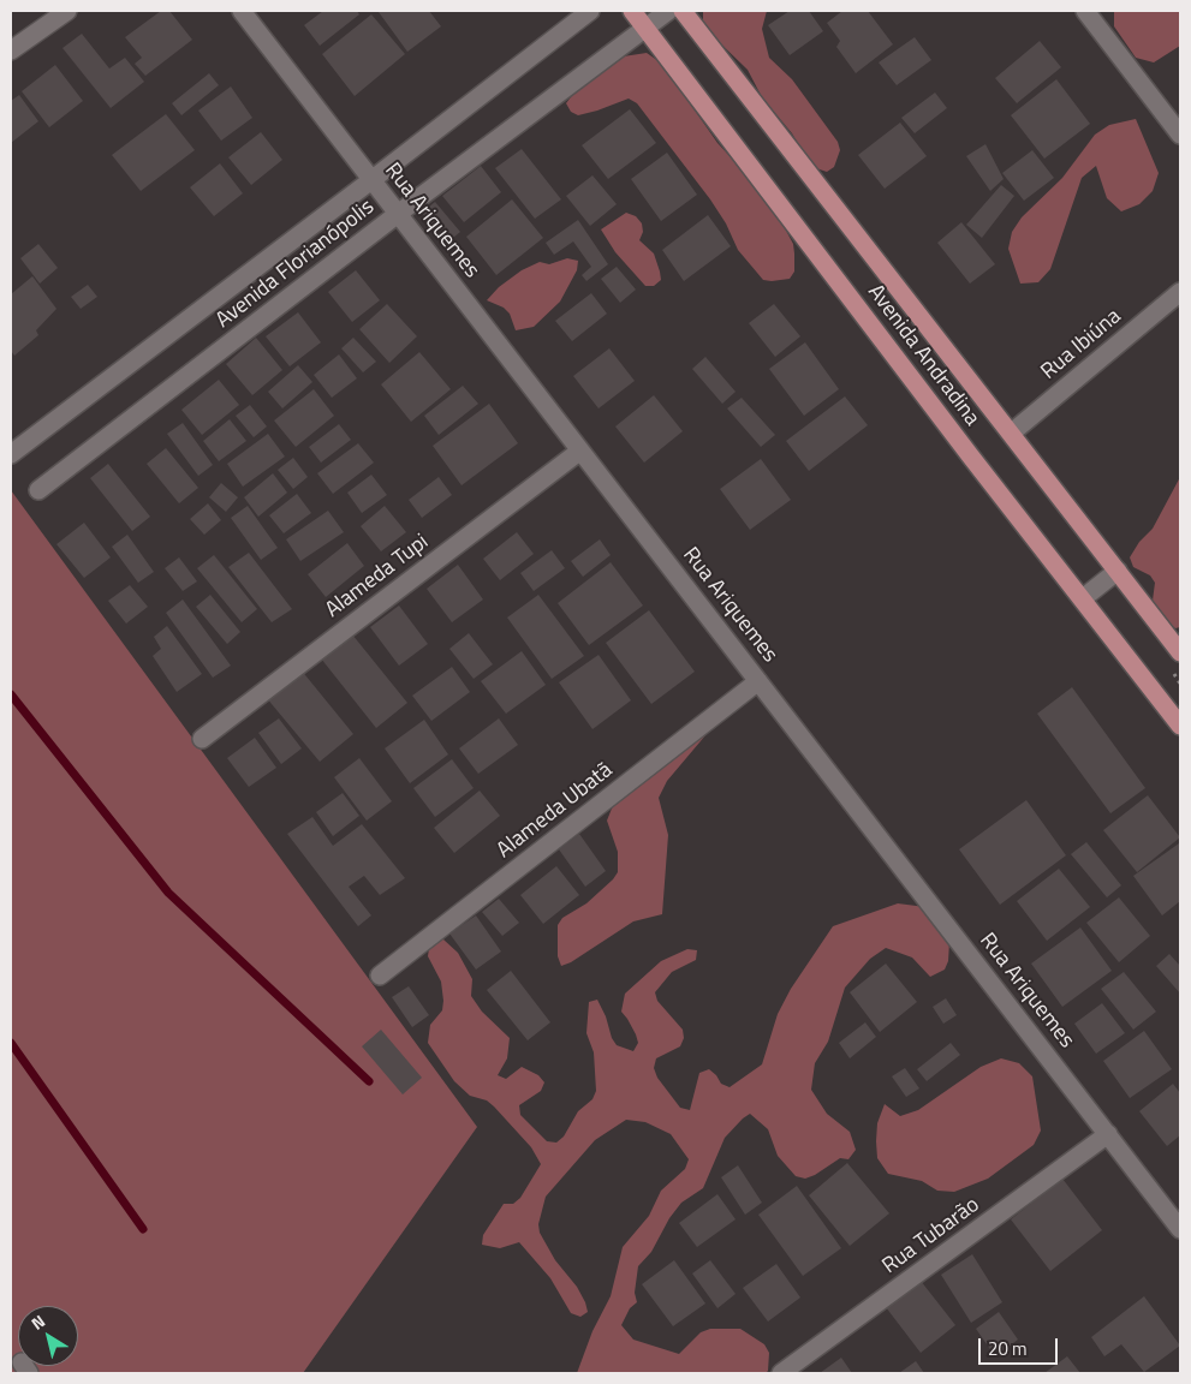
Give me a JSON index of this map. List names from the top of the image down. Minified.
{"streets":{"main road":["Avenida Andradina"],"street":["Rua Ariquemes","Avenida Florianópolis","Rua Ibiúna","Alameda Tupi","Alameda Ubatã","Rua Tubarão"]},"crossings":[["Rua Ariquemes","Avenida Florianópolis"],["Rua Ariquemes","Alameda Tupi"],["Rua Ariquemes","Alameda Ubatã"],["Rua Ariquemes","Rua Tubarão"],["Avenida Florianópolis","Avenida Andradina"],["Rua Ibiúna","Avenida Andradina"]],"scale_bar":"20 m","north":"top left"}
